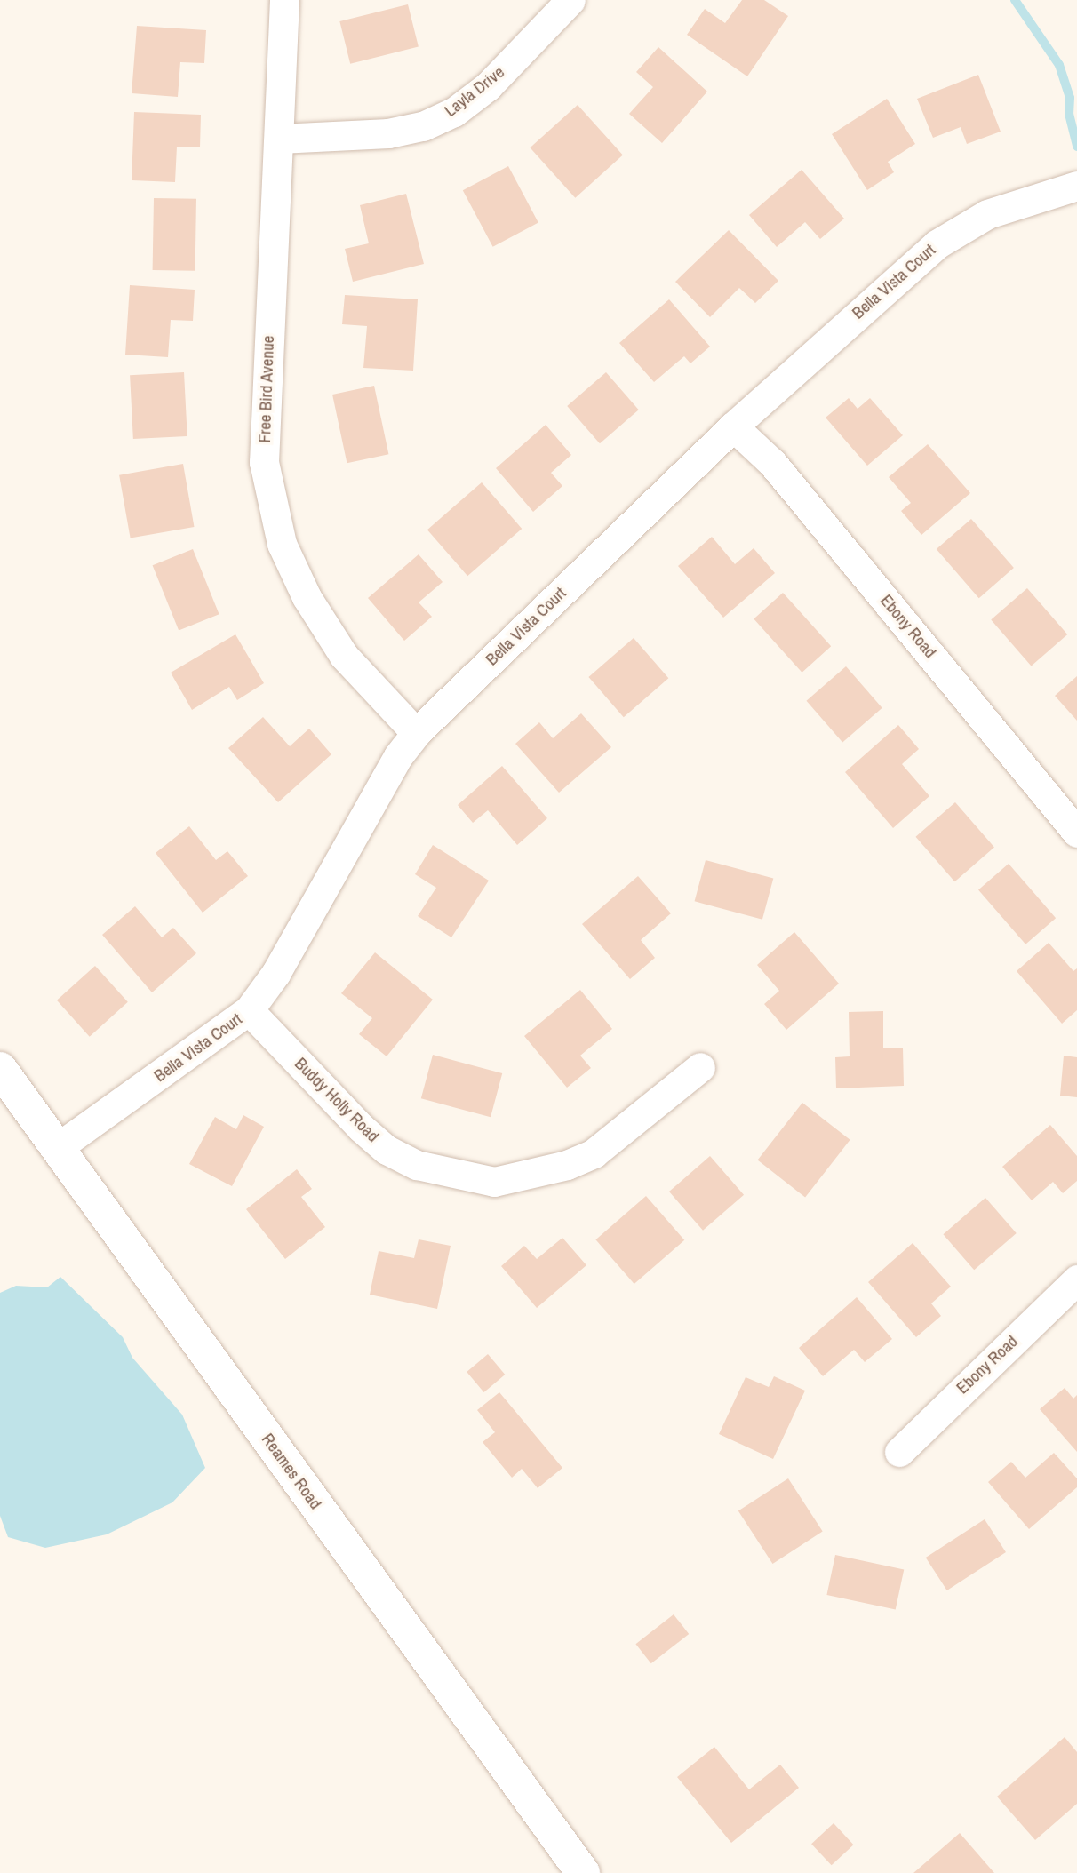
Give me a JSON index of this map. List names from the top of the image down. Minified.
{"streets":{"main road":["Reames Road"],"street":["Layla Drive","Bella Vista Court","Free Bird Avenue","Ebony Road","Buddy Holly Road"]},"crossings":[["Layla Drive","Free Bird Avenue"],["Bella Vista Court","Free Bird Avenue"],["Bella Vista Court","Ebony Road"],["Bella Vista Court","Buddy Holly Road"],["Bella Vista Court","Reames Road"]]}
